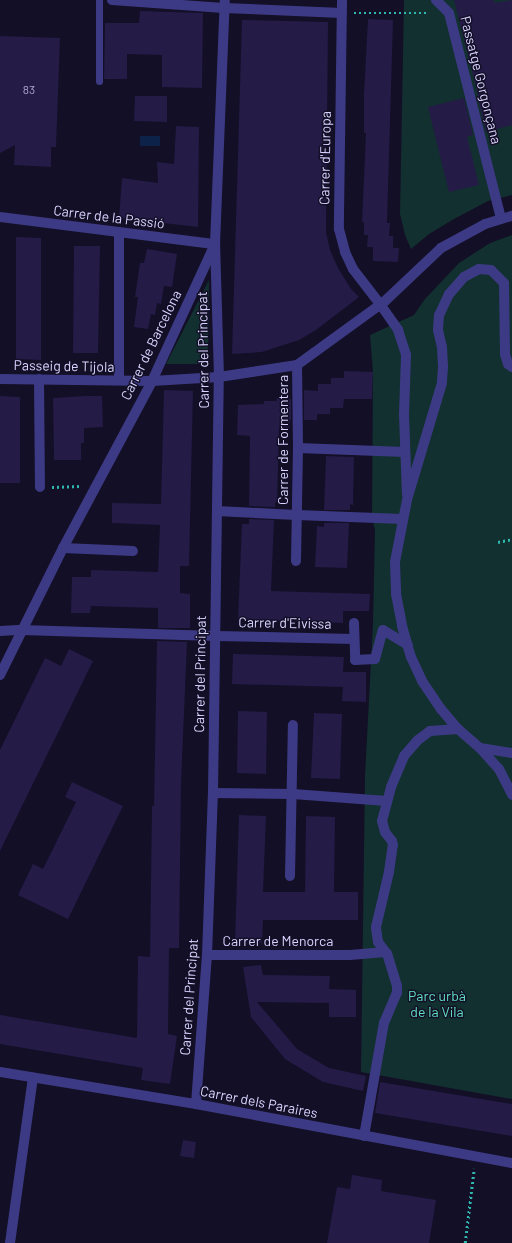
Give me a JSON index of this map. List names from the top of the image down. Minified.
{"streets":{"street":["Passatge Gorgonçana","Carrer d'Europa","Carrer de la Passió","Carrer de Barcelona","Carrer del Principat","Passeig de Tijola","Carrer de Formentera","Carrer d'Eivissa","Carrer de Menorca","Carrer dels Paraires"]},"crossings":[["Carrer de la Passió","Carrer de Barcelona"],["Carrer de la Passió","Carrer del Principat"],["Carrer de Barcelona","Carrer del Principat"],["Carrer de Barcelona","Passeig de Tijola"],["Carrer de Barcelona","Carrer d'Eivissa"],["Carrer del Principat","Passeig de Tijola"],["Carrer del Principat","Carrer de Formentera"],["Carrer del Principat","Carrer d'Eivissa"],["Carrer del Principat","Carrer de Menorca"],["Carrer del Principat","Carrer dels Paraires"],["Passeig de Tijola","Carrer de Formentera"]],"parks":["Parc urbà de la Vila"],"house_numbers":["83"]}
